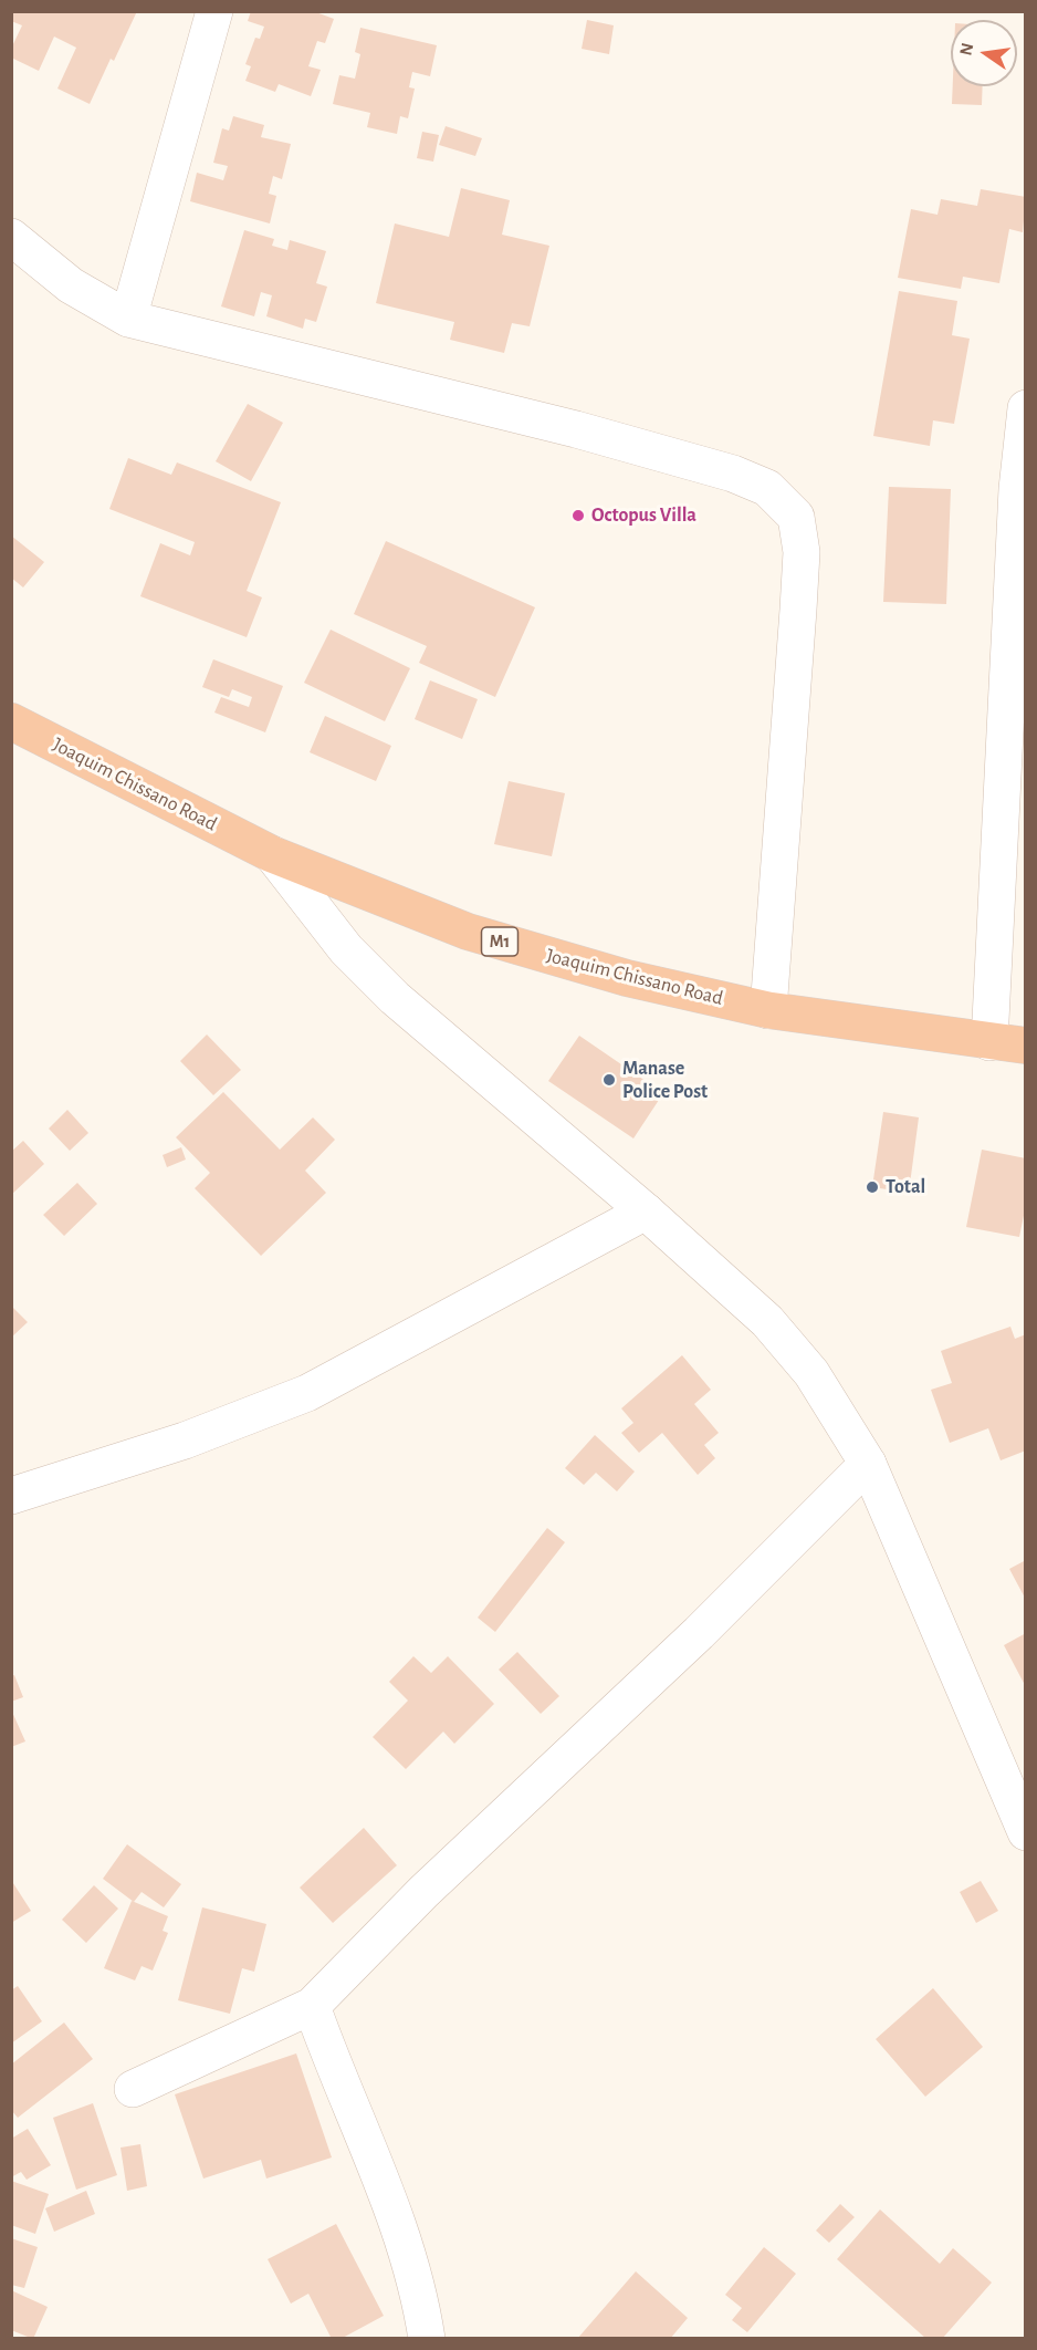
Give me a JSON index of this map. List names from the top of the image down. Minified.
{"streets":{"highway":["Joaquim Chissano Road","M1"]},"places":["Octopus Villa","Manase Police Post","Total"],"north":"left"}
